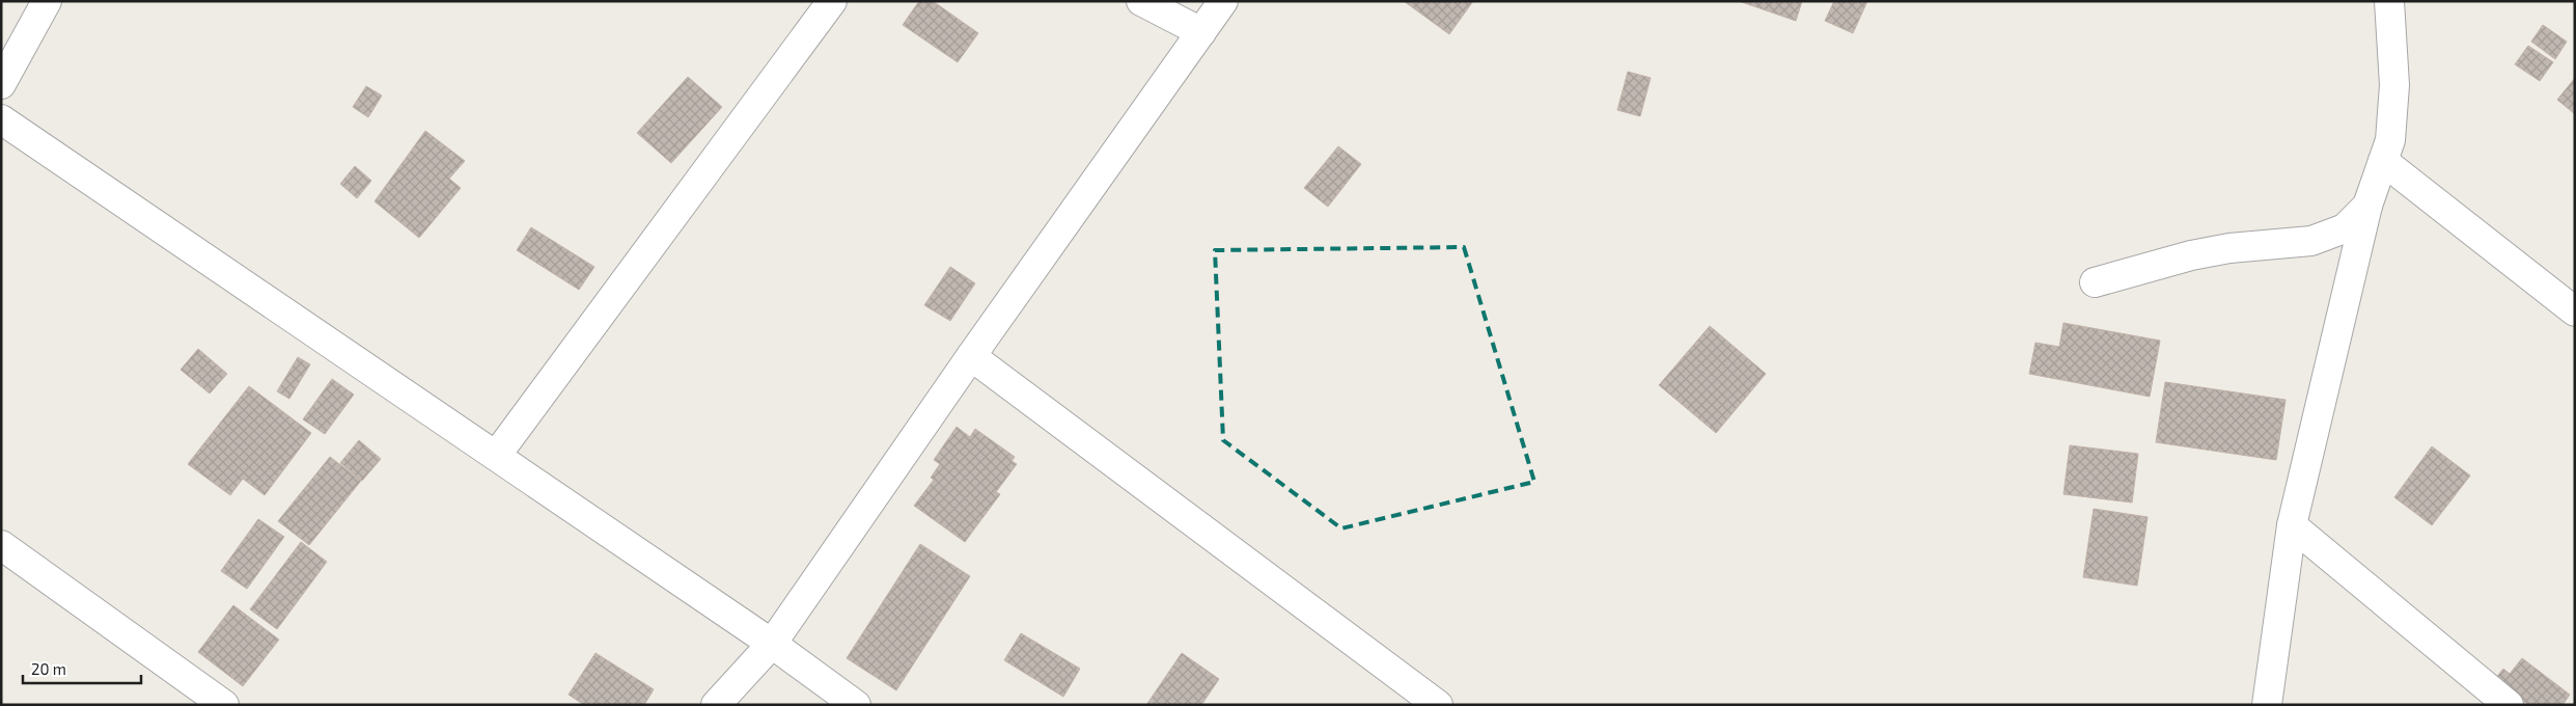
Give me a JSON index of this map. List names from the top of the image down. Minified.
{"scale_bar":"20 m"}
